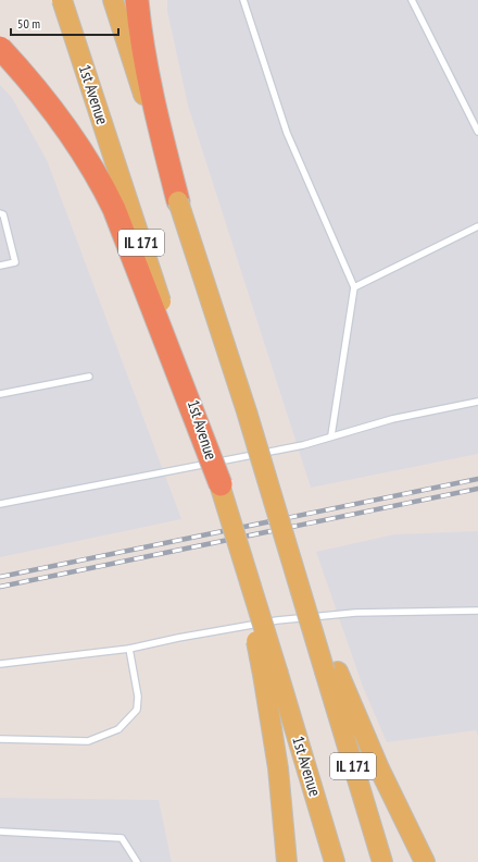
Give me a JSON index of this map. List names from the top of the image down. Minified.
{"streets":{"main road":["1st Avenue","IL 171"]},"scale_bar":"50 m"}
